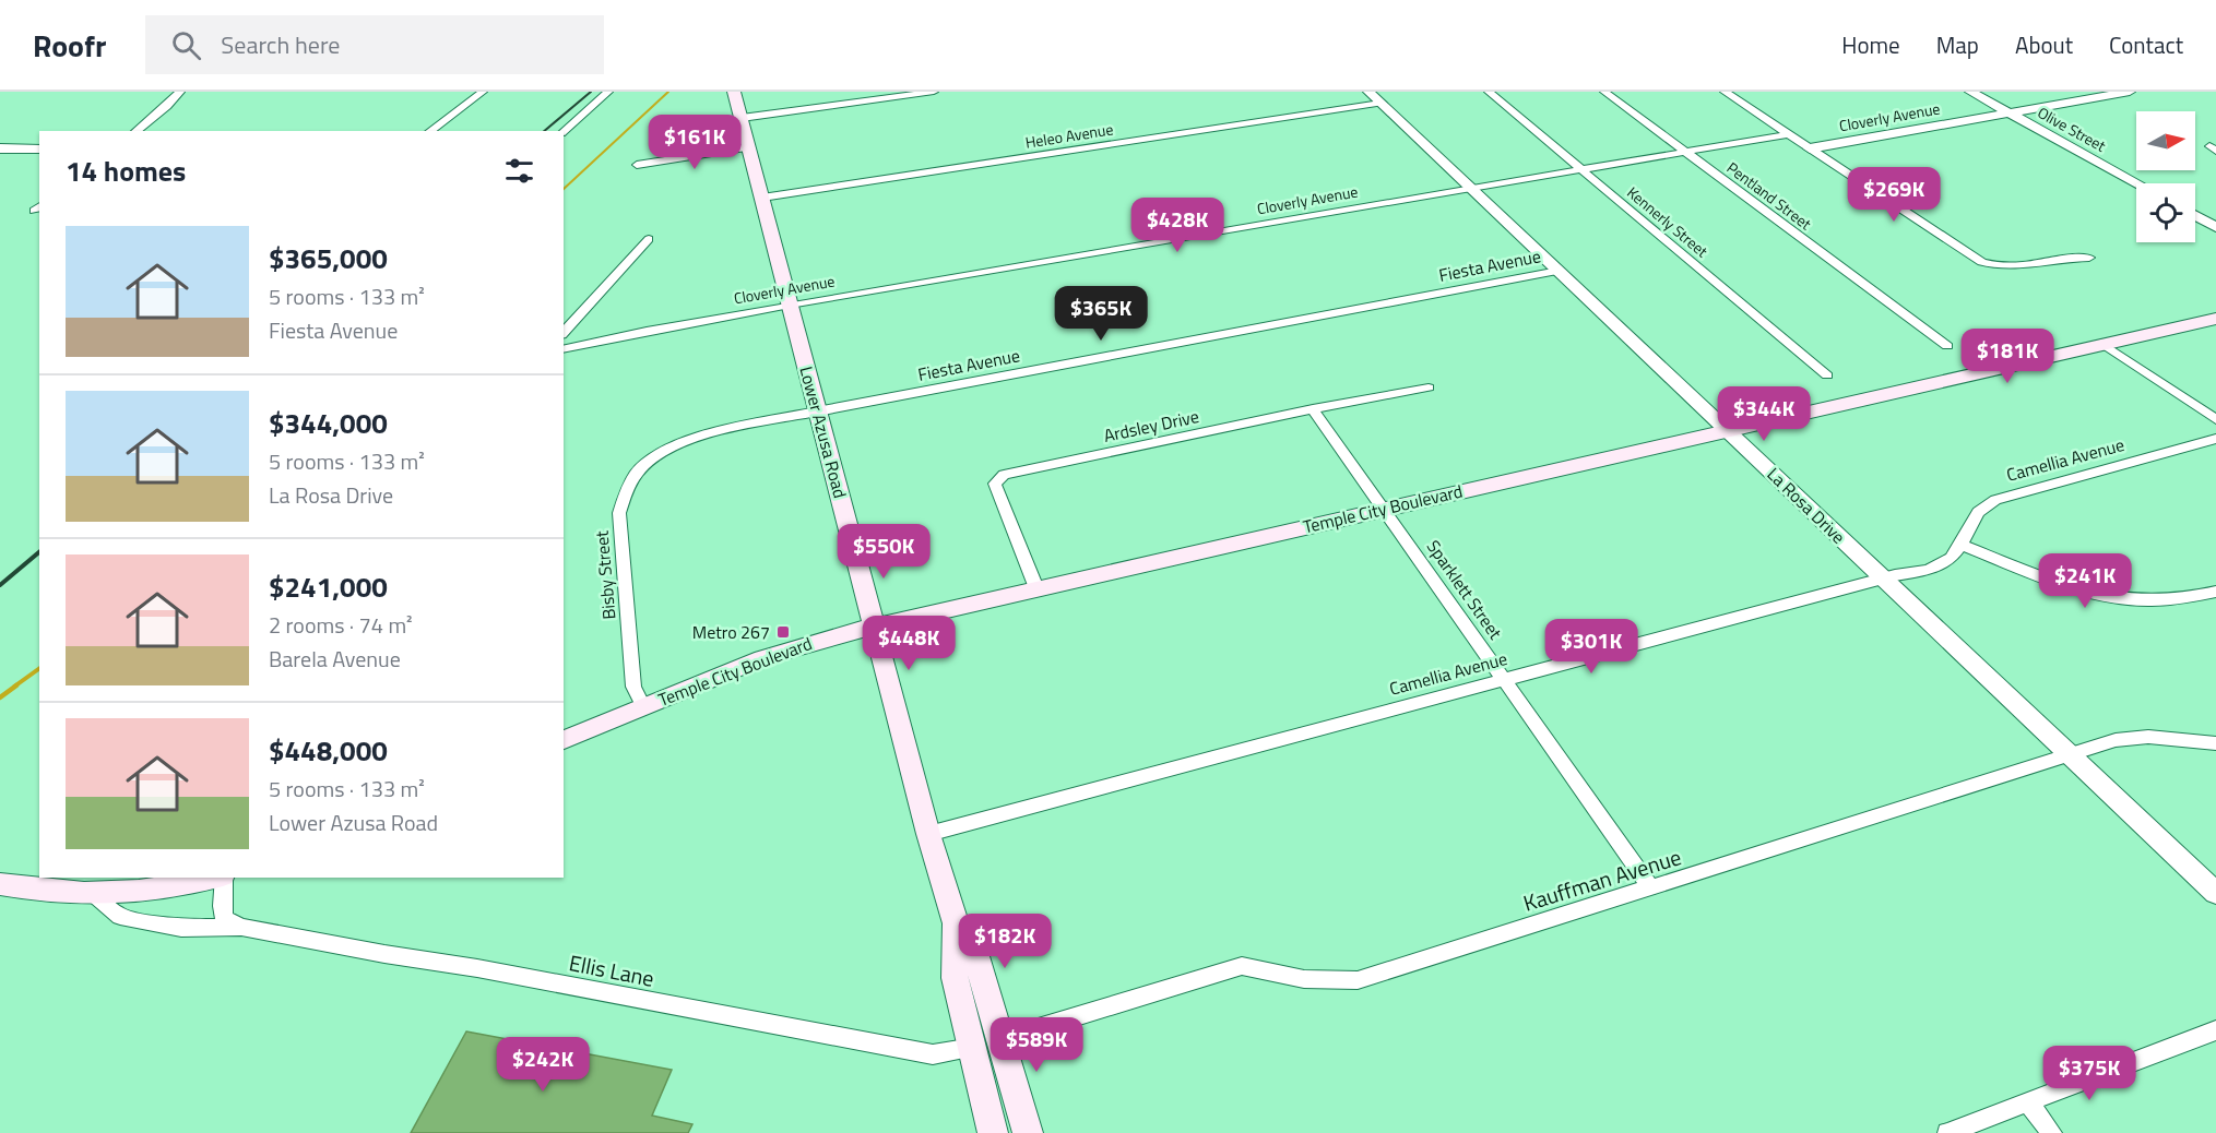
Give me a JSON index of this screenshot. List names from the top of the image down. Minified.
{"streets":{"main road":["Lower Azusa Road","Temple City Boulevard"],"street":["Cloverly Avenue","Olive Street","Heleo Avenue","Pentland Street","Kennerly Street","Fiesta Avenue","Ardsley Drive","Camellia Avenue","La Rosa Drive","Bisby Street","Sparklett Street","Kauffman Avenue","Ellis Lane"]},"crossings":[["Cloverly Avenue","Olive Street"],["Cloverly Avenue","Pentland Street"],["Cloverly Avenue","Kennerly Street"],["Cloverly Avenue","Lower Azusa Road"],["Cloverly Avenue","La Rosa Drive"],["Heleo Avenue","Lower Azusa Road"],["Heleo Avenue","La Rosa Drive"],["Fiesta Avenue","Lower Azusa Road"],["Fiesta Avenue","La Rosa Drive"],["Fiesta Avenue","Bisby Street"],["Ardsley Drive","Temple City Boulevard"],["Ardsley Drive","Sparklett Street"],["Lower Azusa Road","Camellia Avenue"],["Lower Azusa Road","Temple City Boulevard"],["Lower Azusa Road","Kauffman Avenue"],["Lower Azusa Road","Ellis Lane"],["Camellia Avenue","La Rosa Drive"],["Camellia Avenue","Sparklett Street"],["La Rosa Drive","Temple City Boulevard"],["La Rosa Drive","Kauffman Avenue"],["Temple City Boulevard","Bisby Street"],["Temple City Boulevard","Sparklett Street"],["Sparklett Street","Kauffman Avenue"]],"places":{"transit":["Metro 267"]},"north":"right","page":{"header":"Roofr","search":"Search here","nav":["Home","Map","About","Contact"],"price":["$161K","$269K","$428K","$365K","$181K","$344K","$550K","$241K","$448K","$301K","$182K","$589K","$242K","$375K"],"heading":"14 homes","list":[{"name":"$365,000","note":"5 rooms · 133 m² · Fiesta Avenue"},{"name":"$344,000","note":"5 rooms · 133 m² · La Rosa Drive"},{"name":"$241,000","note":"2 rooms · 74 m² · Barela Avenue"},{"name":"$448,000","note":"5 rooms · 133 m² · Lower Azusa Road"}]}}
